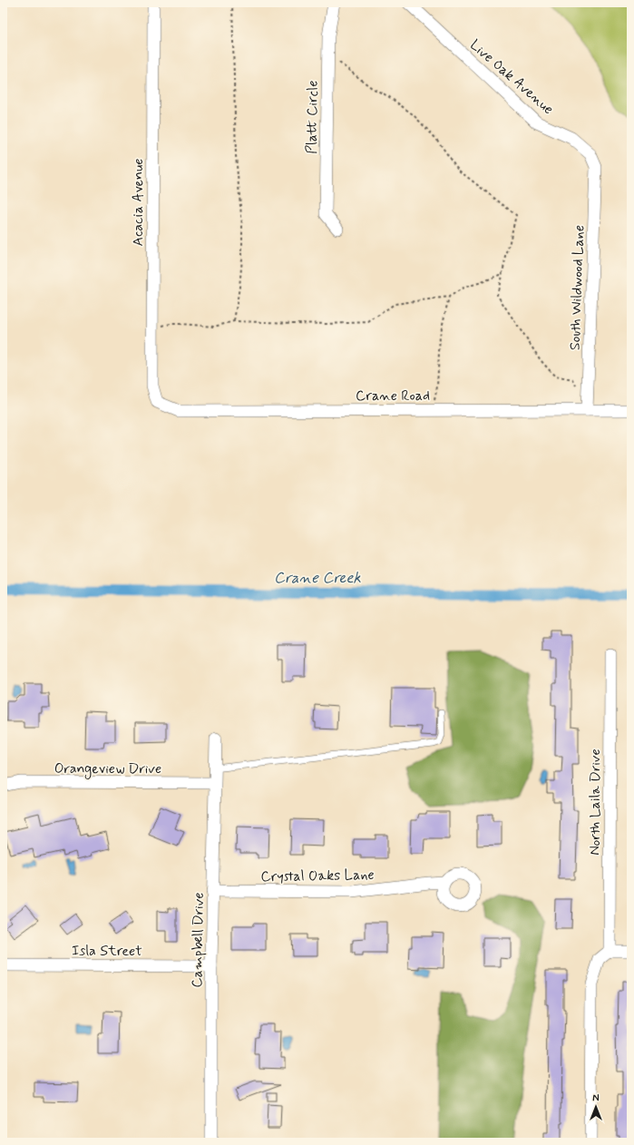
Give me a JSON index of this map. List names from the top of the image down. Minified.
{"streets":{"street":["Live Oak Avenue","Platt Circle","Acacia Avenue","South Wildwood Lane","Crane Road","Orangeview Drive","North Laila Drive","Crystal Oaks Lane","Campbell Drive","Isla Street"]},"crossings":[["Live Oak Avenue","South Wildwood Lane"],["Acacia Avenue","Crane Road"],["South Wildwood Lane","Crane Road"],["Orangeview Drive","Campbell Drive"],["Crystal Oaks Lane","Campbell Drive"],["Campbell Drive","Isla Street"]],"water":["Crane Creek"],"north":"top"}
